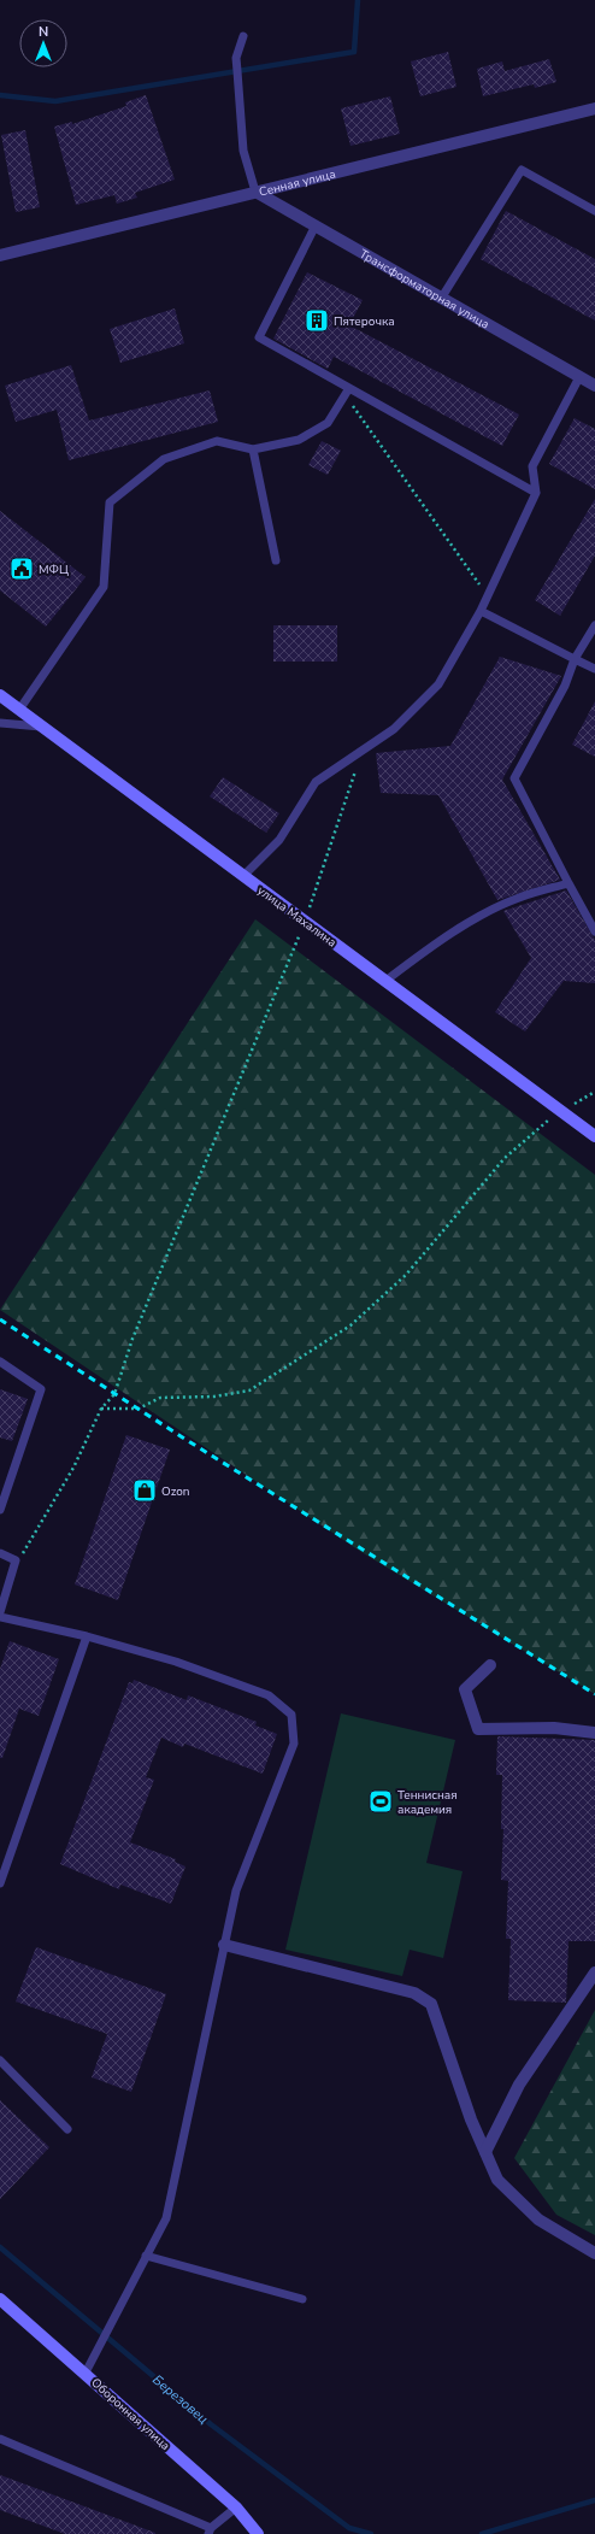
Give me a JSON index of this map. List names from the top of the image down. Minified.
{"streets":{"street":["Сенная улица","Трансформаторная улица","улица Махалина","Оборонная улица"]},"crossings":[["Сенная улица","Трансформаторная улица"]],"water":["Березовец"],"places":{"building":["Пятерочка"],"public building":["МФЦ"],"shop":["Ozon"],"sports":["Теннисная академия"]},"north":"top"}
